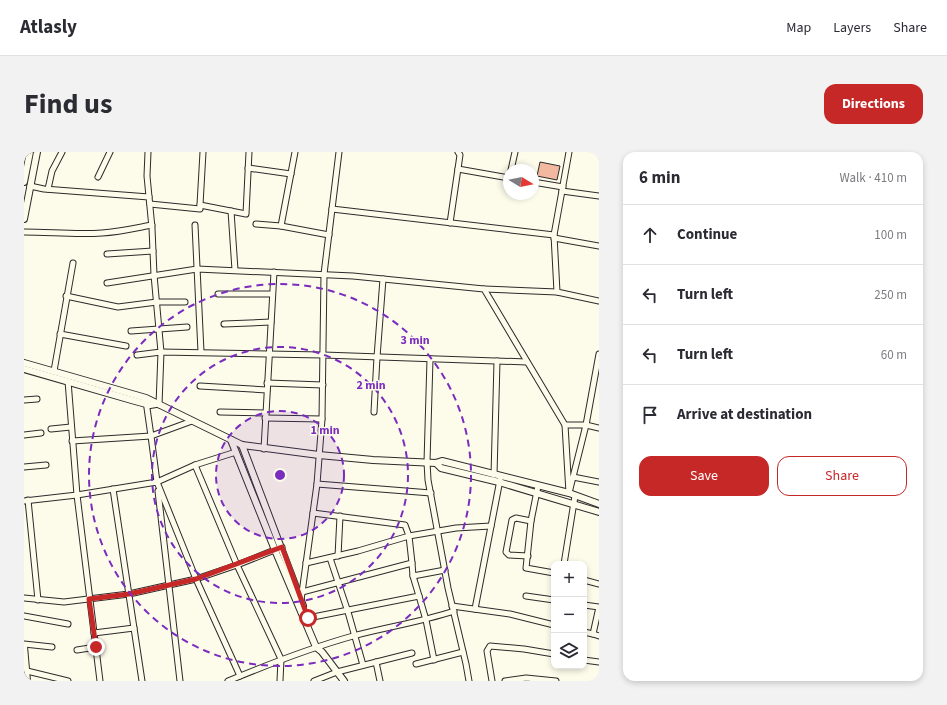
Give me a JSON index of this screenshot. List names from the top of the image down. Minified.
{"north":"right","page":{"header":"Atlasly","nav":["Map","Layers","Share"],"title":"Find us","buttons":["Directions",["Save","Share"]],"heading":["6 min","Walk · 410 m"],"list":[["Continue","100 m"],["Turn left","250 m"],["Turn left","60 m"],"Arrive at destination"],"map_buttons":["+","−"]},"rings":["3 min","2 min","1 min"]}
